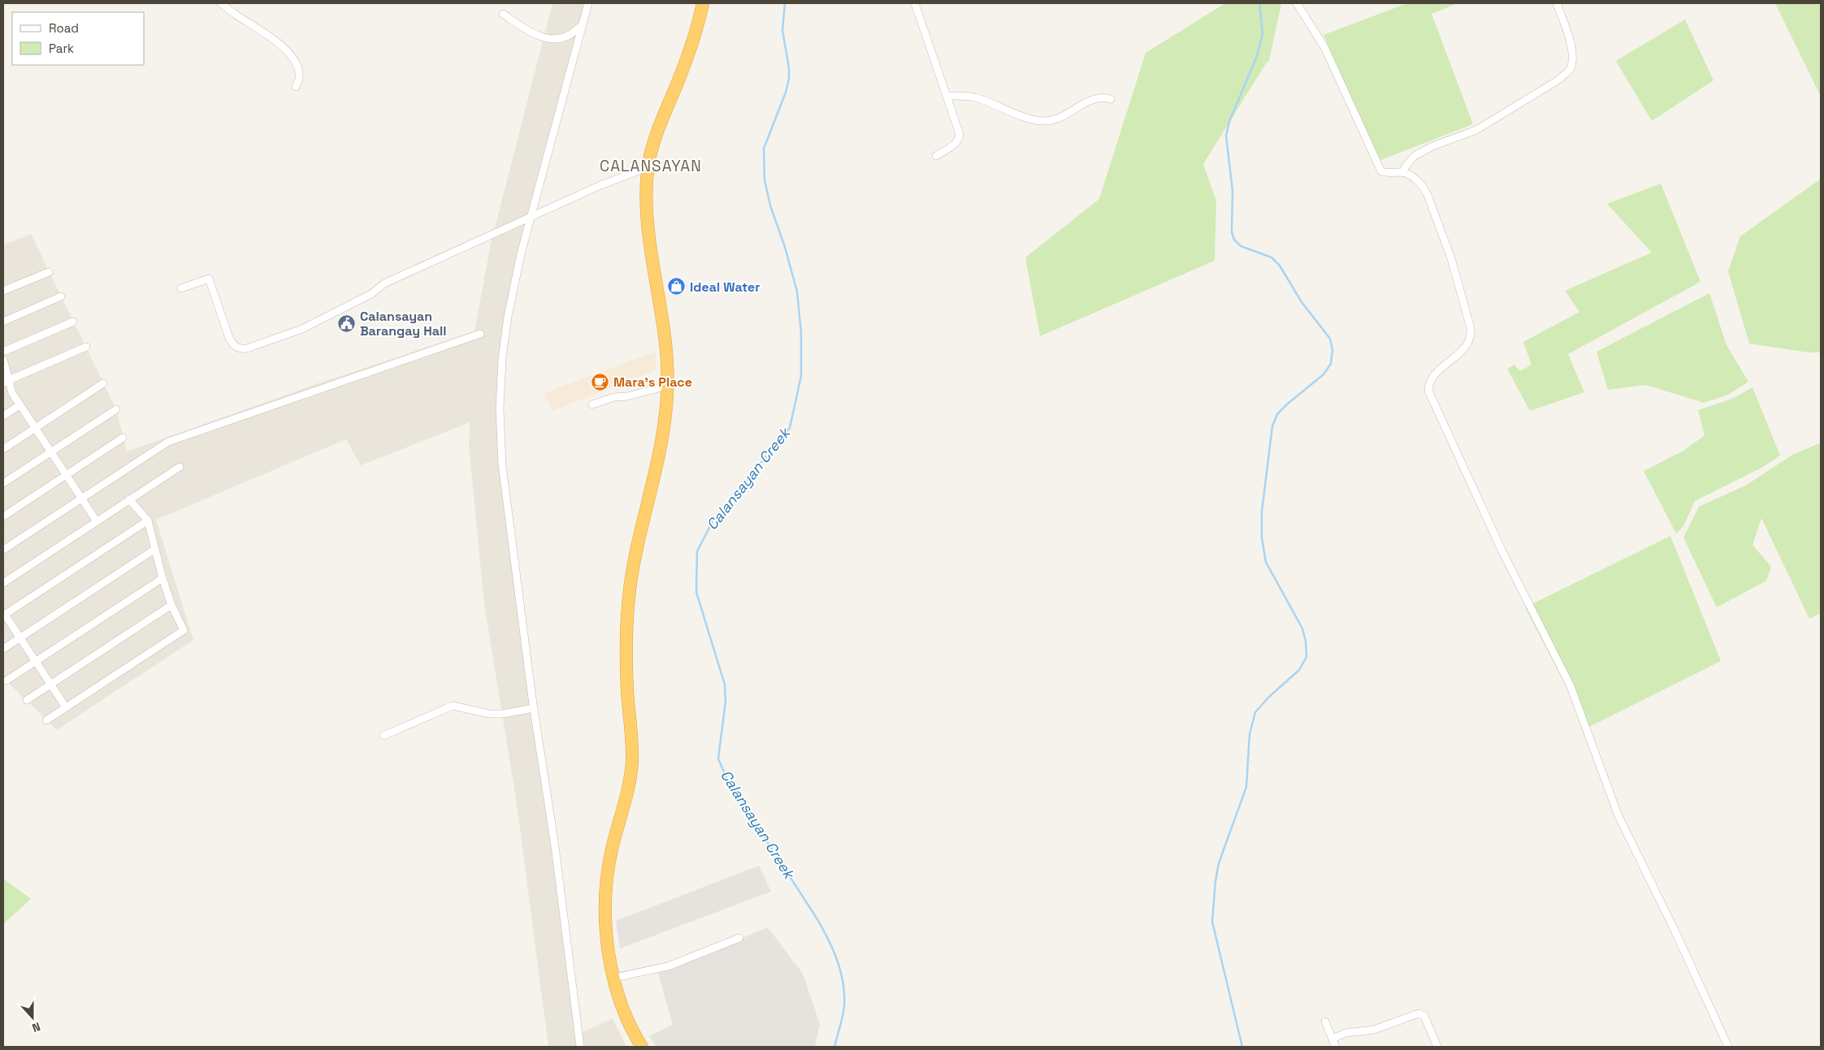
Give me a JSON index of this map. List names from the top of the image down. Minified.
{"districts":["CALANSAYAN"],"water":["Calansayan Creek"],"places":{"shop":["Ideal Water"],"public building":["Calansayan Barangay Hall"],"cafe":["Mara's Place"]},"legend":["Road","Park"],"north":"bottom"}
